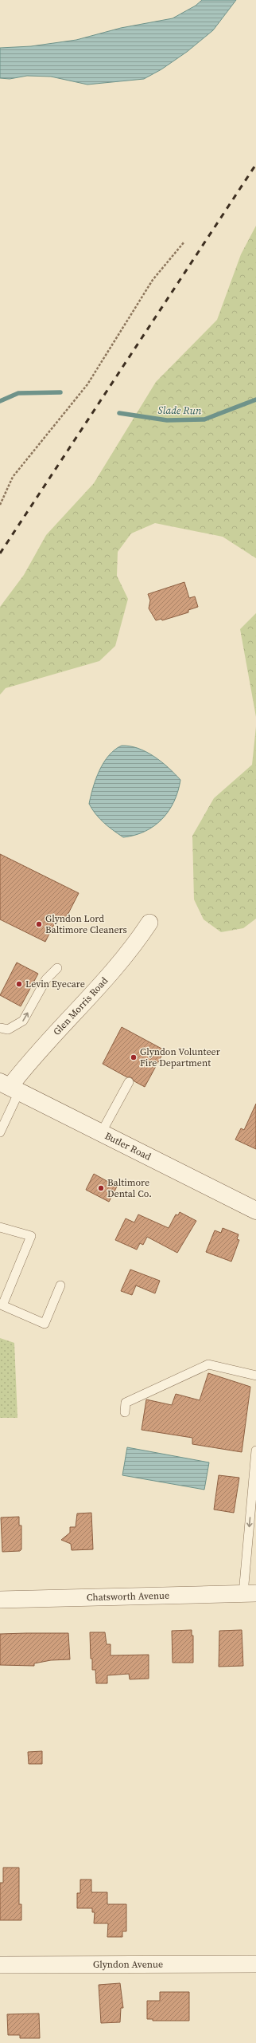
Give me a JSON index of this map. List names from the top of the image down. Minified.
{"streets":{"main road":["Butler Road"],"street":["Glen Morris Road","Chatsworth Avenue","Glyndon Avenue"]},"crossings":[["Glen Morris Road","Butler Road"]],"water":["Slade Run"],"places":["Glyndon Lord Baltimore Cleaners","Levin Eyecare","Glyndon Volunteer Fire Department","Baltimore Dental Co."]}
